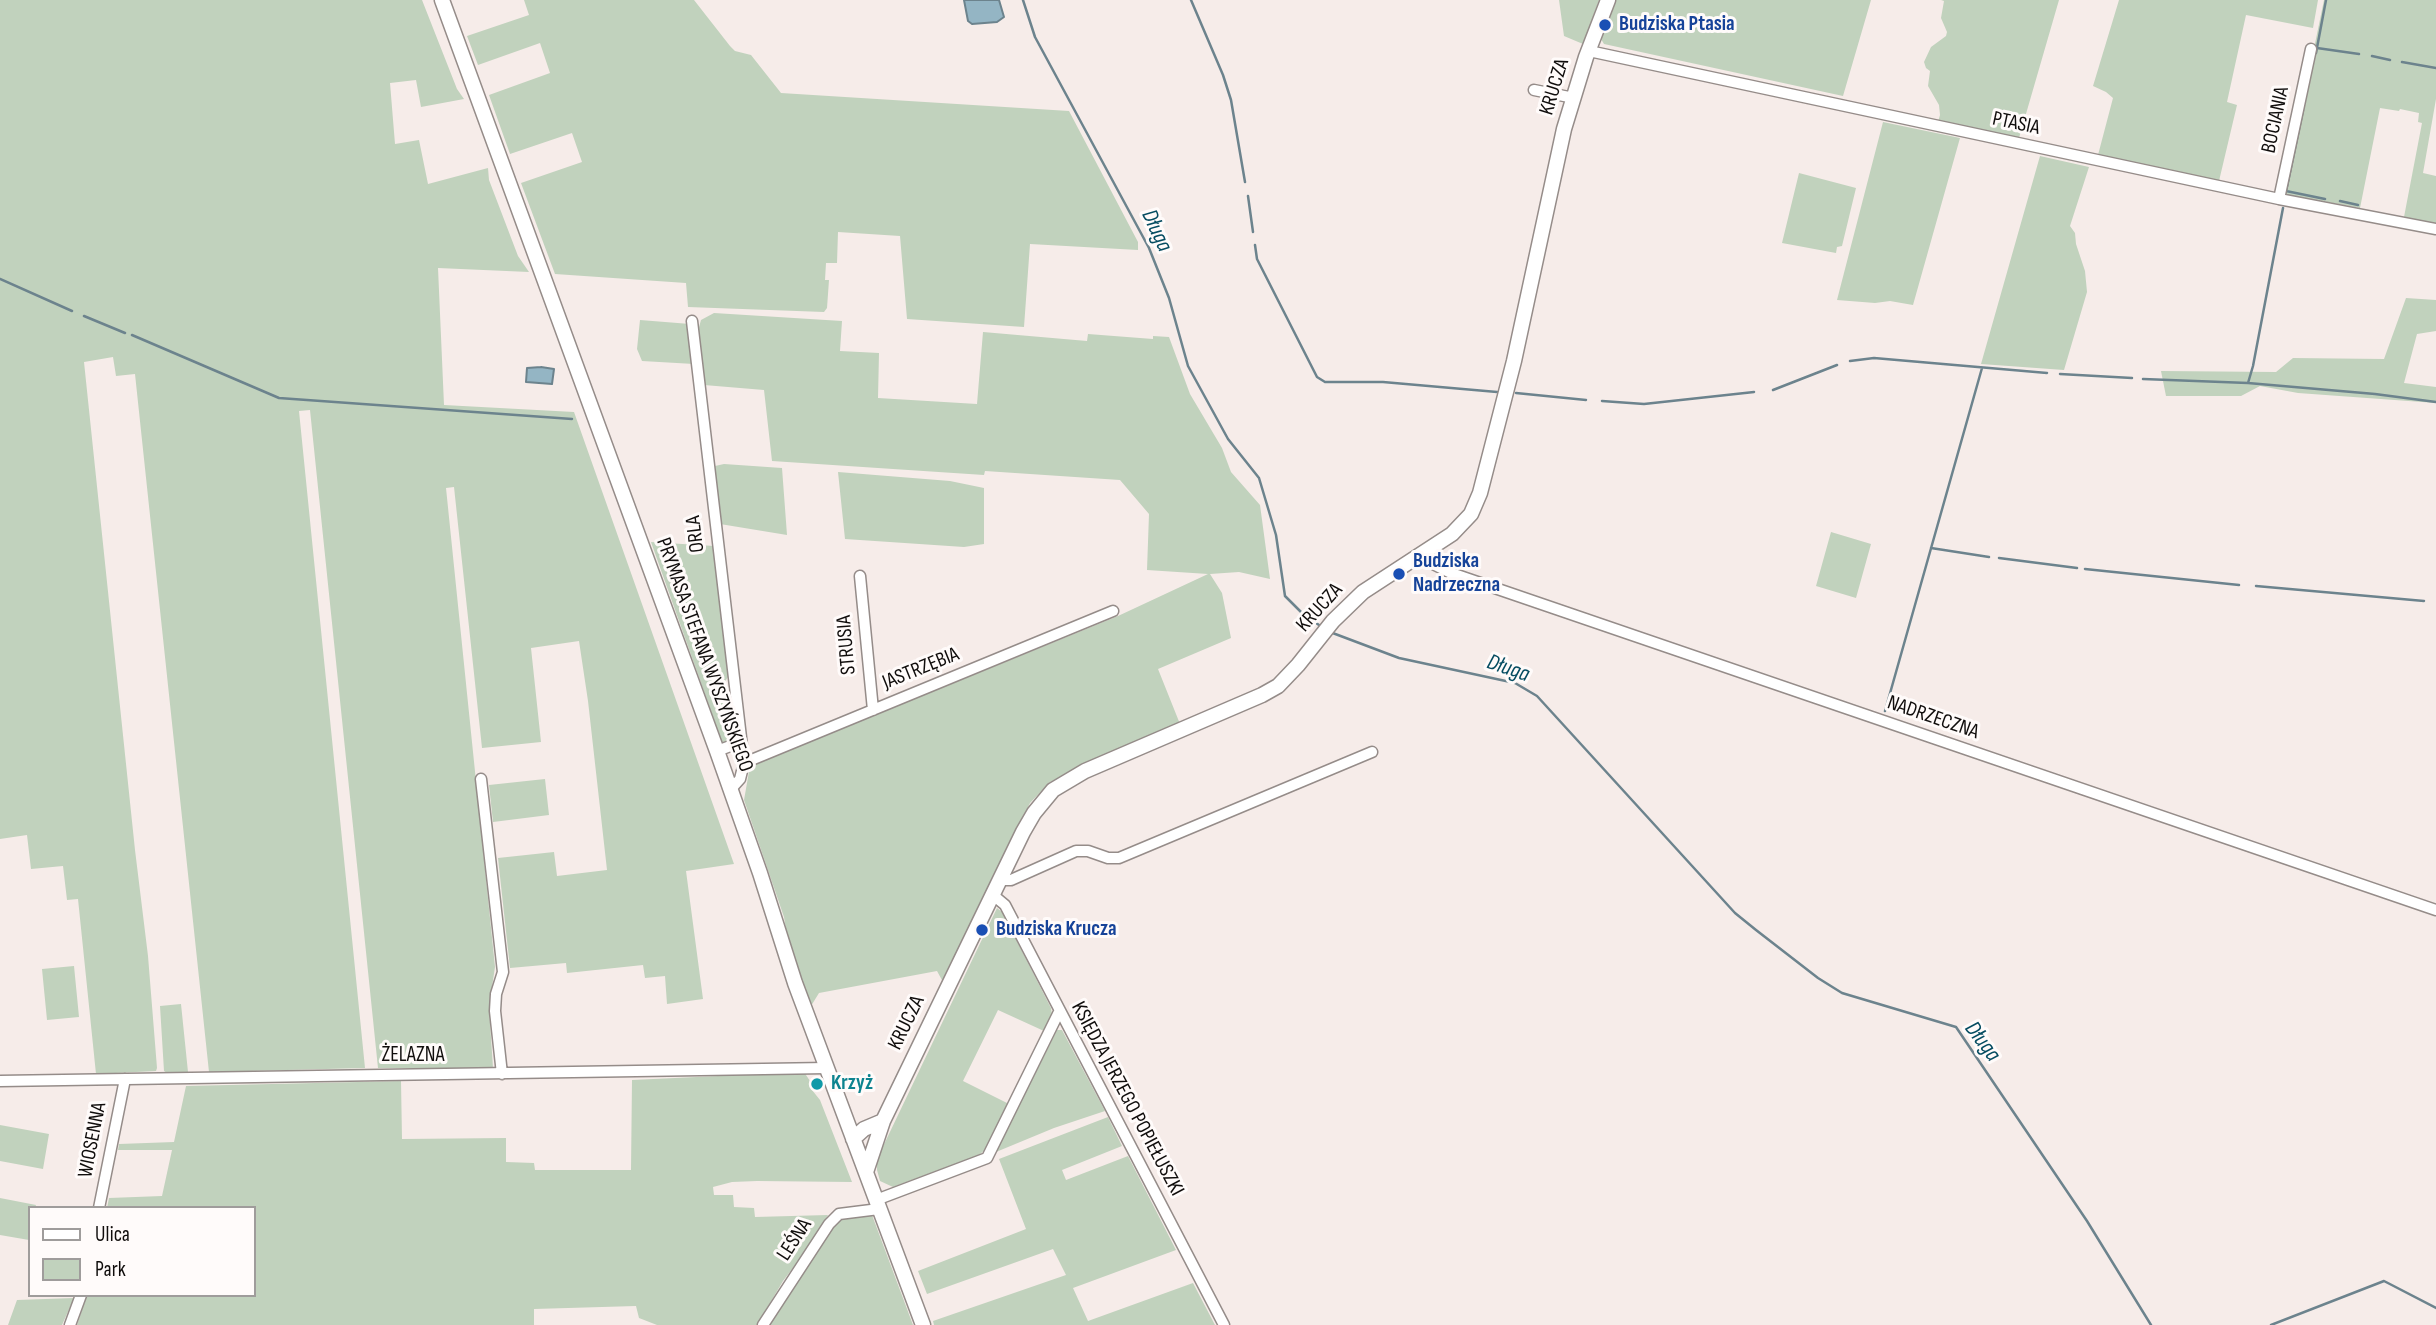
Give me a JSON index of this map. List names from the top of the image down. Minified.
{"streets":{"street":["KRUCZA","BOCIANIA","PTASIA","ORLA","STRUSIA","PRYMASA STEFANA WYSZYŃSKIEGO","JASTRZĘBIA","NADRZECZNA","ŻELAZNA","KSIĘDZA JERZEGO POPIEŁUSZKI","WIOSENNA","LEŚNA"]},"crossings":[["KRUCZA","PTASIA"],["KRUCZA","PRYMASA STEFANA WYSZYŃSKIEGO"],["KRUCZA","NADRZECZNA"],["KRUCZA","KSIĘDZA JERZEGO POPIEŁUSZKI"],["BOCIANIA","PTASIA"],["ORLA","JASTRZĘBIA"],["STRUSIA","JASTRZĘBIA"],["PRYMASA STEFANA WYSZYŃSKIEGO","ŻELAZNA"],["PRYMASA STEFANA WYSZYŃSKIEGO","LEŚNA"],["ŻELAZNA","WIOSENNA"],["KSIĘDZA JERZEGO POPIEŁUSZKI","LEŚNA"]],"water":["Długa"],"places":["Budziska Ptasia","Budziska Nadrzeczna","Budziska Krucza","Krzyż"],"legend":["Ulica","Park"]}
